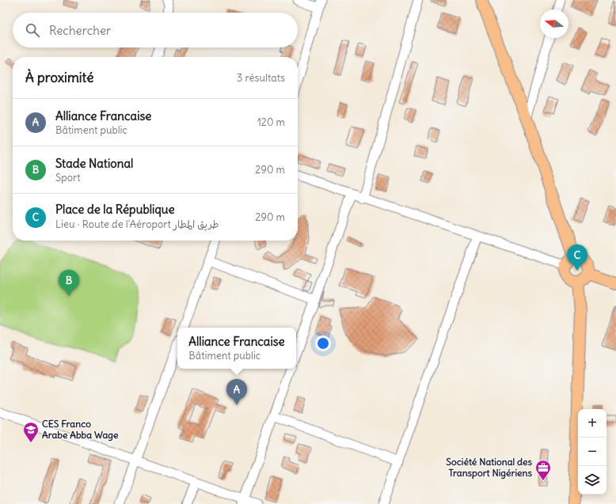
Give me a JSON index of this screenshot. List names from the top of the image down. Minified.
{"places":{"school or university":["CES Franco Arabe Abba Wage"],"office":["Société National des Transport Nigériens"]},"north":"left","page":{"search":"Rechercher","heading":["À proximité","3 résultats"],"list":[{"mark":"A","name":"Alliance Francaise","note":"Bâtiment public","value":"120 m"},{"mark":"B","name":"Stade National","note":"Sport","value":"290 m"},{"mark":"C","name":"Place de la République","note":"Lieu · Route de l'Aéroport طريق المطار","value":"290 m"}],"pins":["C","B","A"],"popup":["Alliance Francaise","Bâtiment public"],"map_buttons":["+","−"]}}
